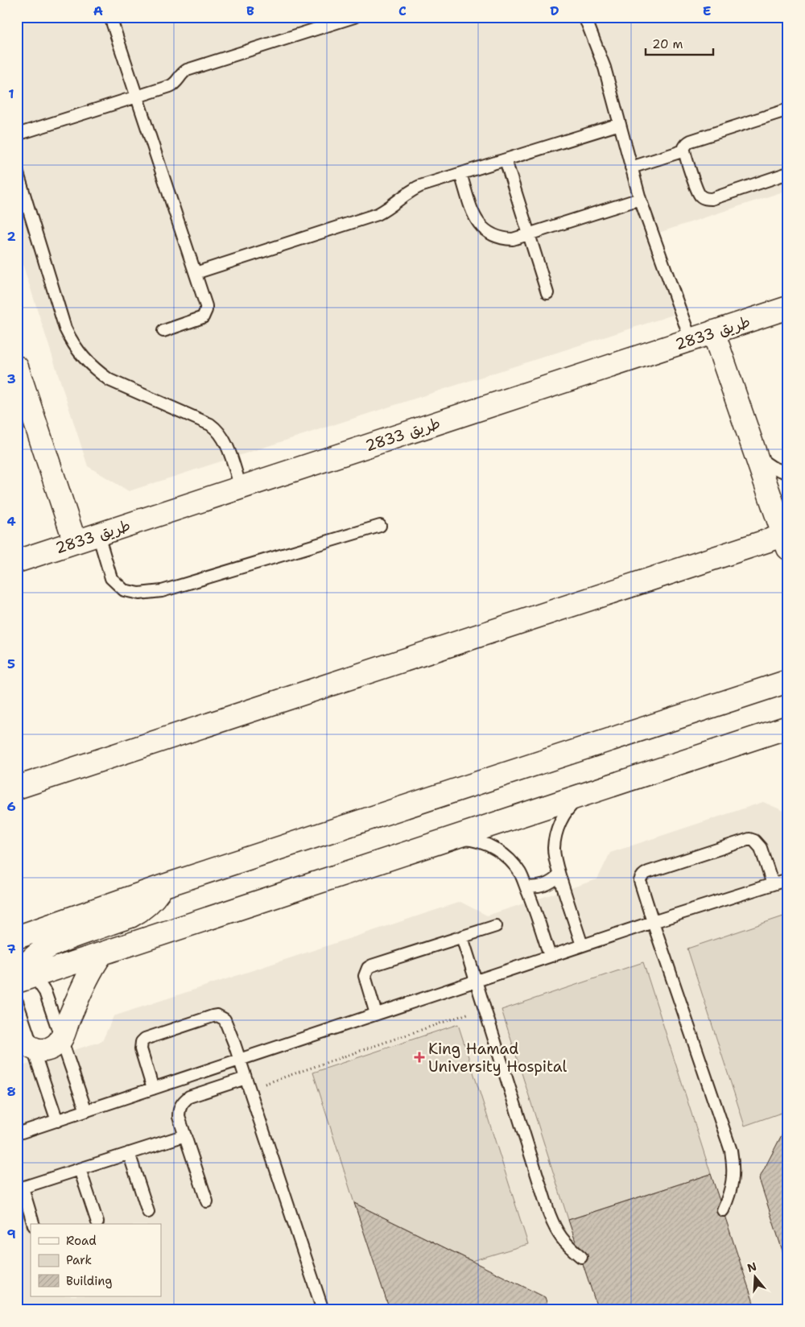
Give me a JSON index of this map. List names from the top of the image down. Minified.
{"streets":{"street":["طريق 2833"]},"places":{"health":["King Hamad University Hospital"]},"legend":["Road","Park","Building"],"scale_bar":"20 m","north":"top","grid":{"columns":["A","B","C","D","E"],"rows":["1","2","3","4","5","6","7","8","9"]}}
